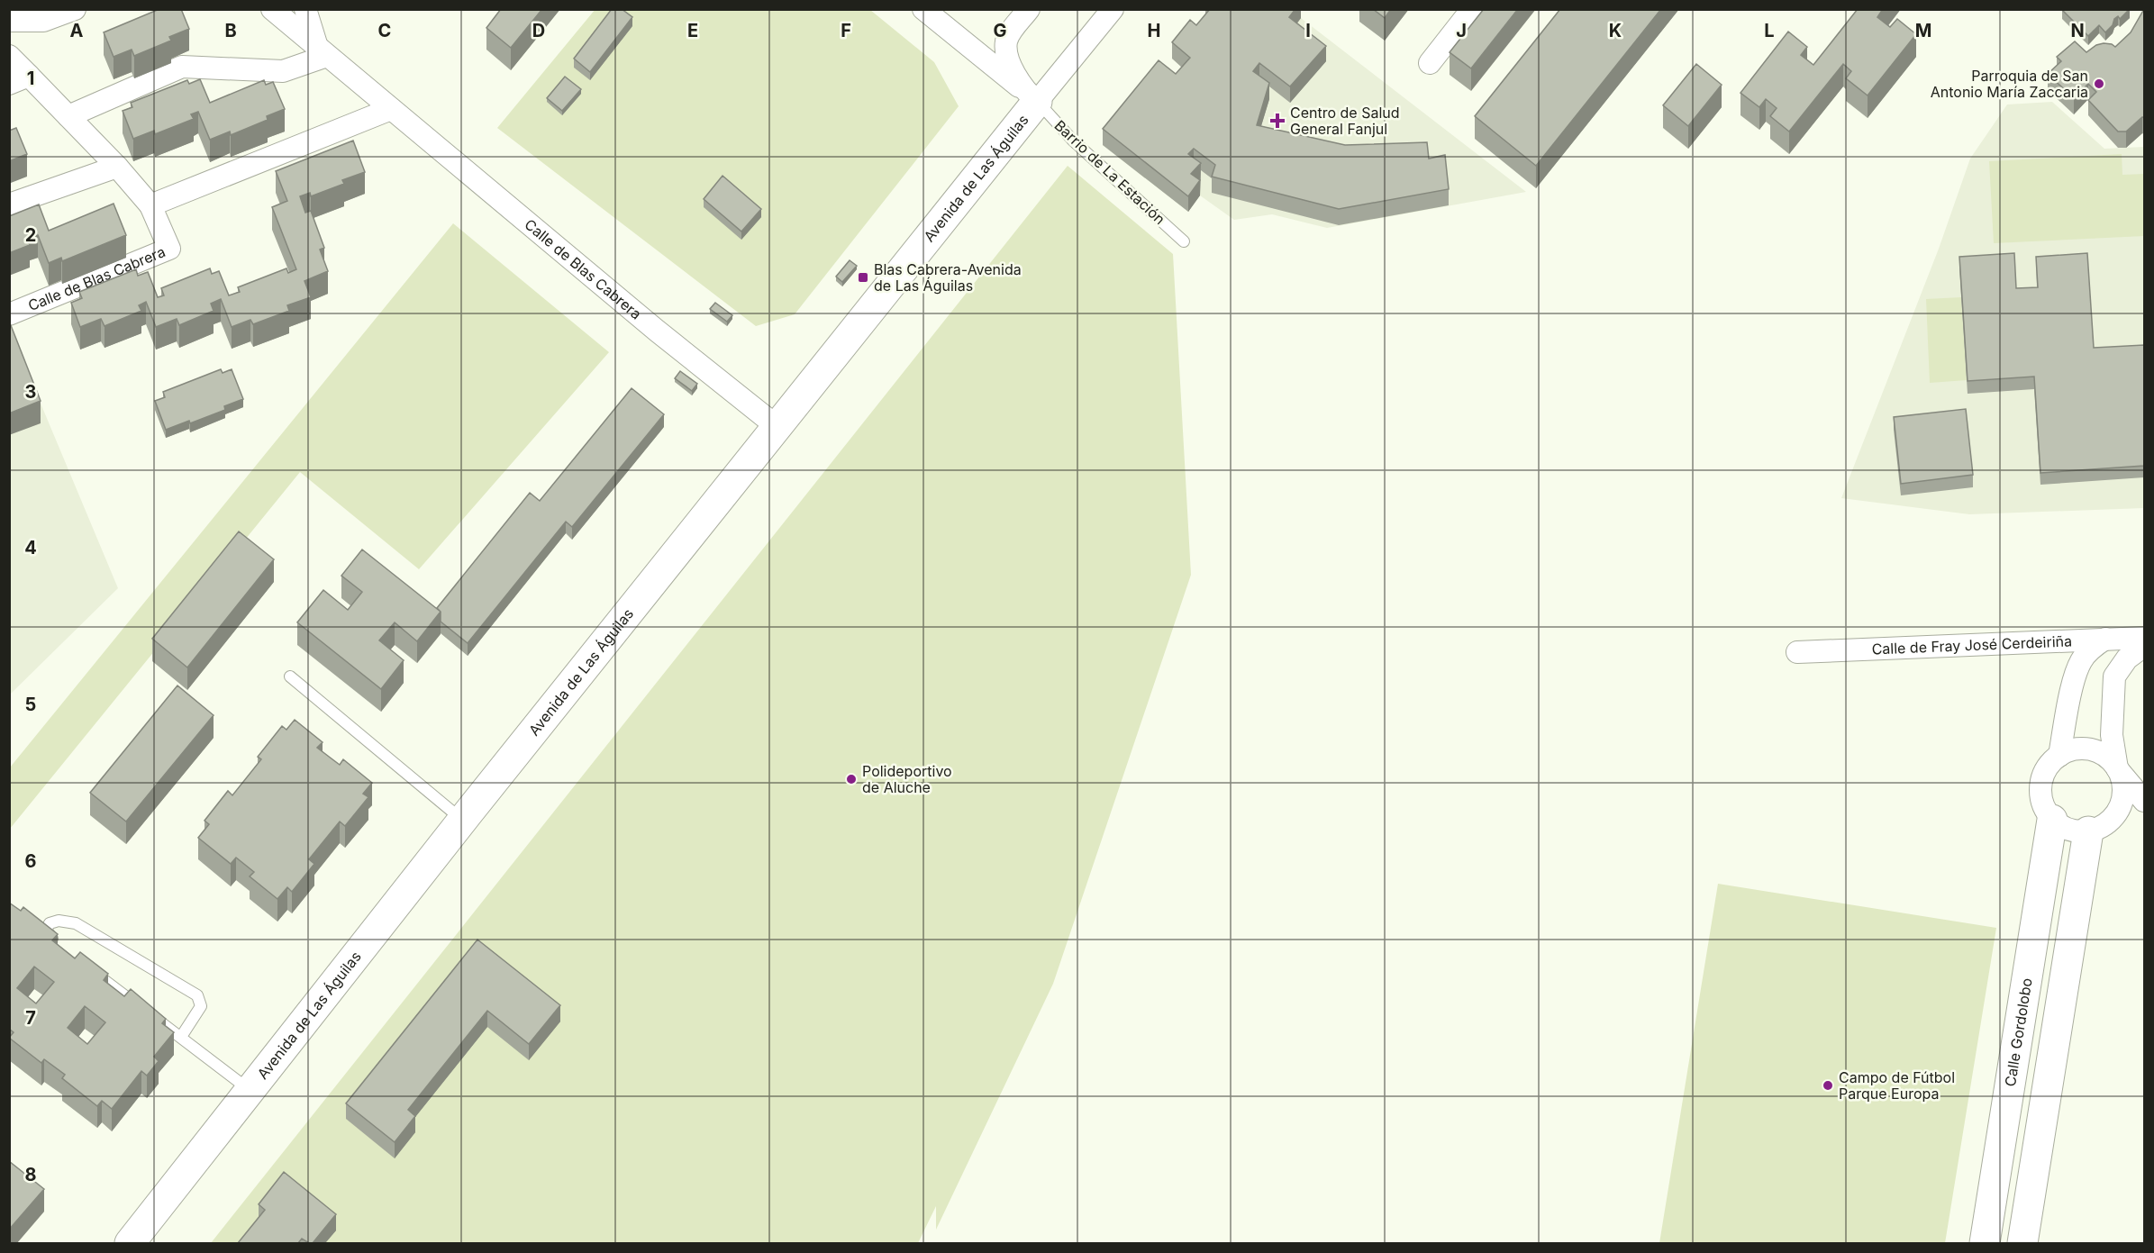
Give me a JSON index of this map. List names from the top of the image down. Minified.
{"streets":{"street":["Avenida de Las Águilas","Calle de Blas Cabrera","Calle de Fray José Cerdeiriña","Calle Gordolobo"],"lane":["Barrio de La Estación"]},"crossings":[["Barrio de La Estación","Avenida de Las Águilas"],["Avenida de Las Águilas","Calle de Blas Cabrera"]],"places":{"other":["Parroquia de San Antonio María Zaccaria","Polideportivo de Aluche","Campo de Fútbol Parque Europa"],"health":["Centro de Salud General Fanjul"],"transit":["Blas Cabrera-Avenida de Las Águilas"]},"grid":{"columns":["A","B","C","D","E","F","G","H","I","J","K","L","M","N"],"rows":["1","2","3","4","5","6","7","8"]}}
